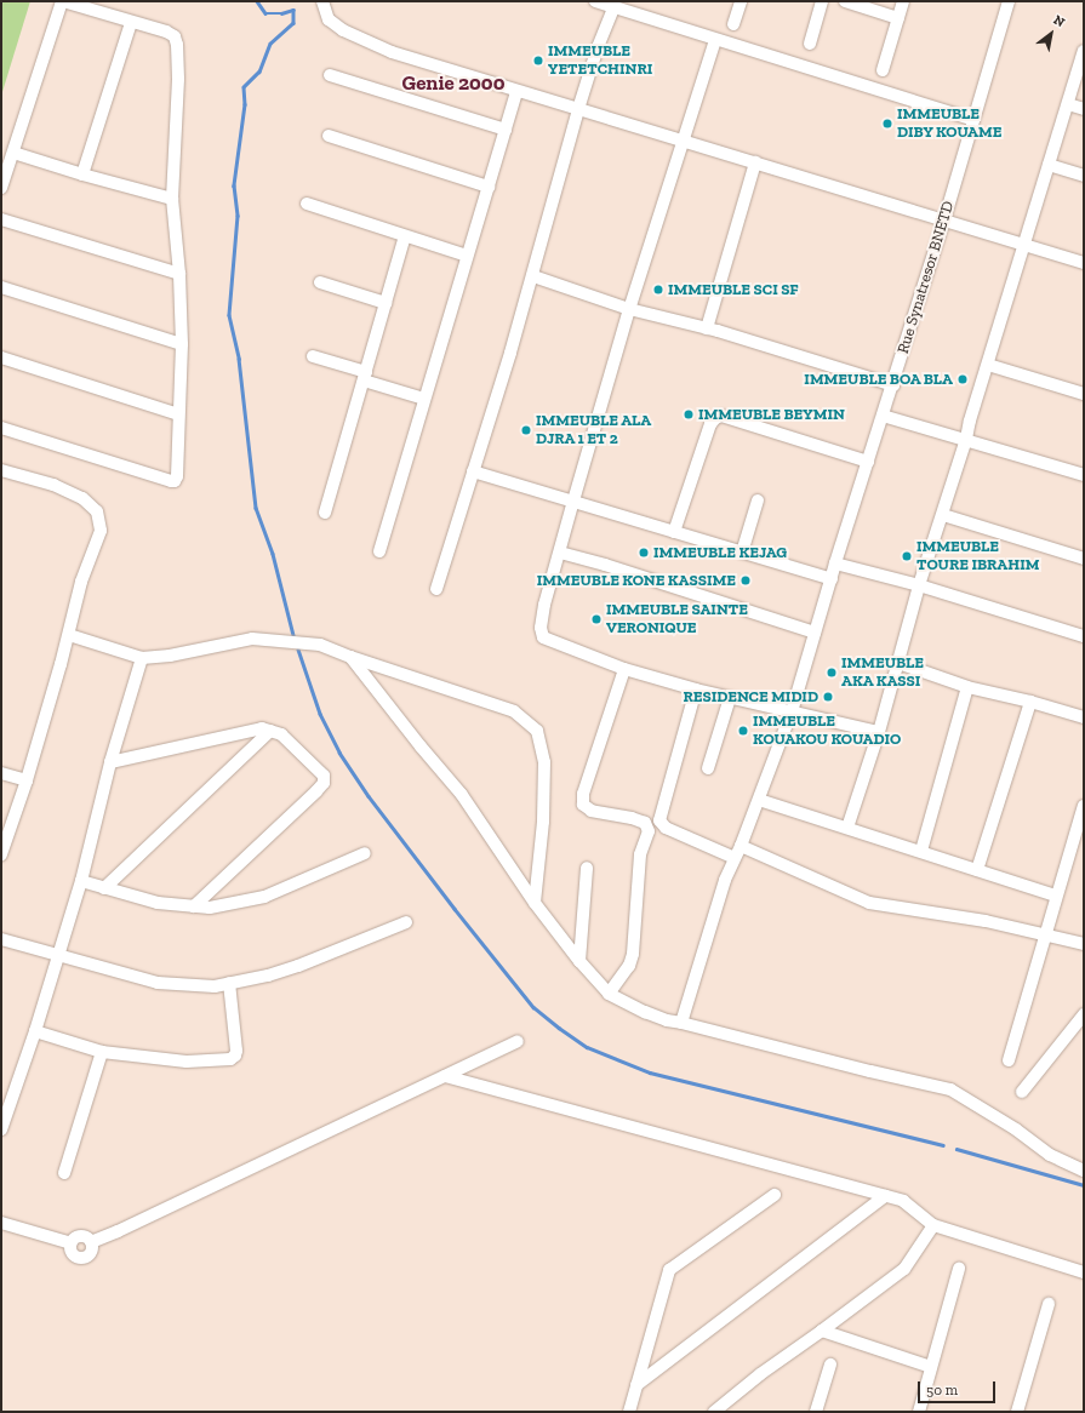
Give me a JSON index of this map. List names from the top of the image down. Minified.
{"streets":{"street":["Rue Synatresor BNETD"]},"districts":["Genie 2000"],"places":["IMMEUBLE YETETCHINRI","IMMEUBLE DIBY KOUAME","IMMEUBLE SCI SF","IMMEUBLE BOA BLA","IMMEUBLE BEYMIN","IMMEUBLE ALA DJRA 1 ET 2","IMMEUBLE KEJAG","IMMEUBLE TOURE IBRAHIM","IMMEUBLE KONE KASSIME","IMMEUBLE SAINTE VERONIQUE","IMMEUBLE AKA KASSI","RESIDENCE MIDID","IMMEUBLE KOUAKOU KOUADIO"],"scale_bar":"50 m","north":"top right"}
